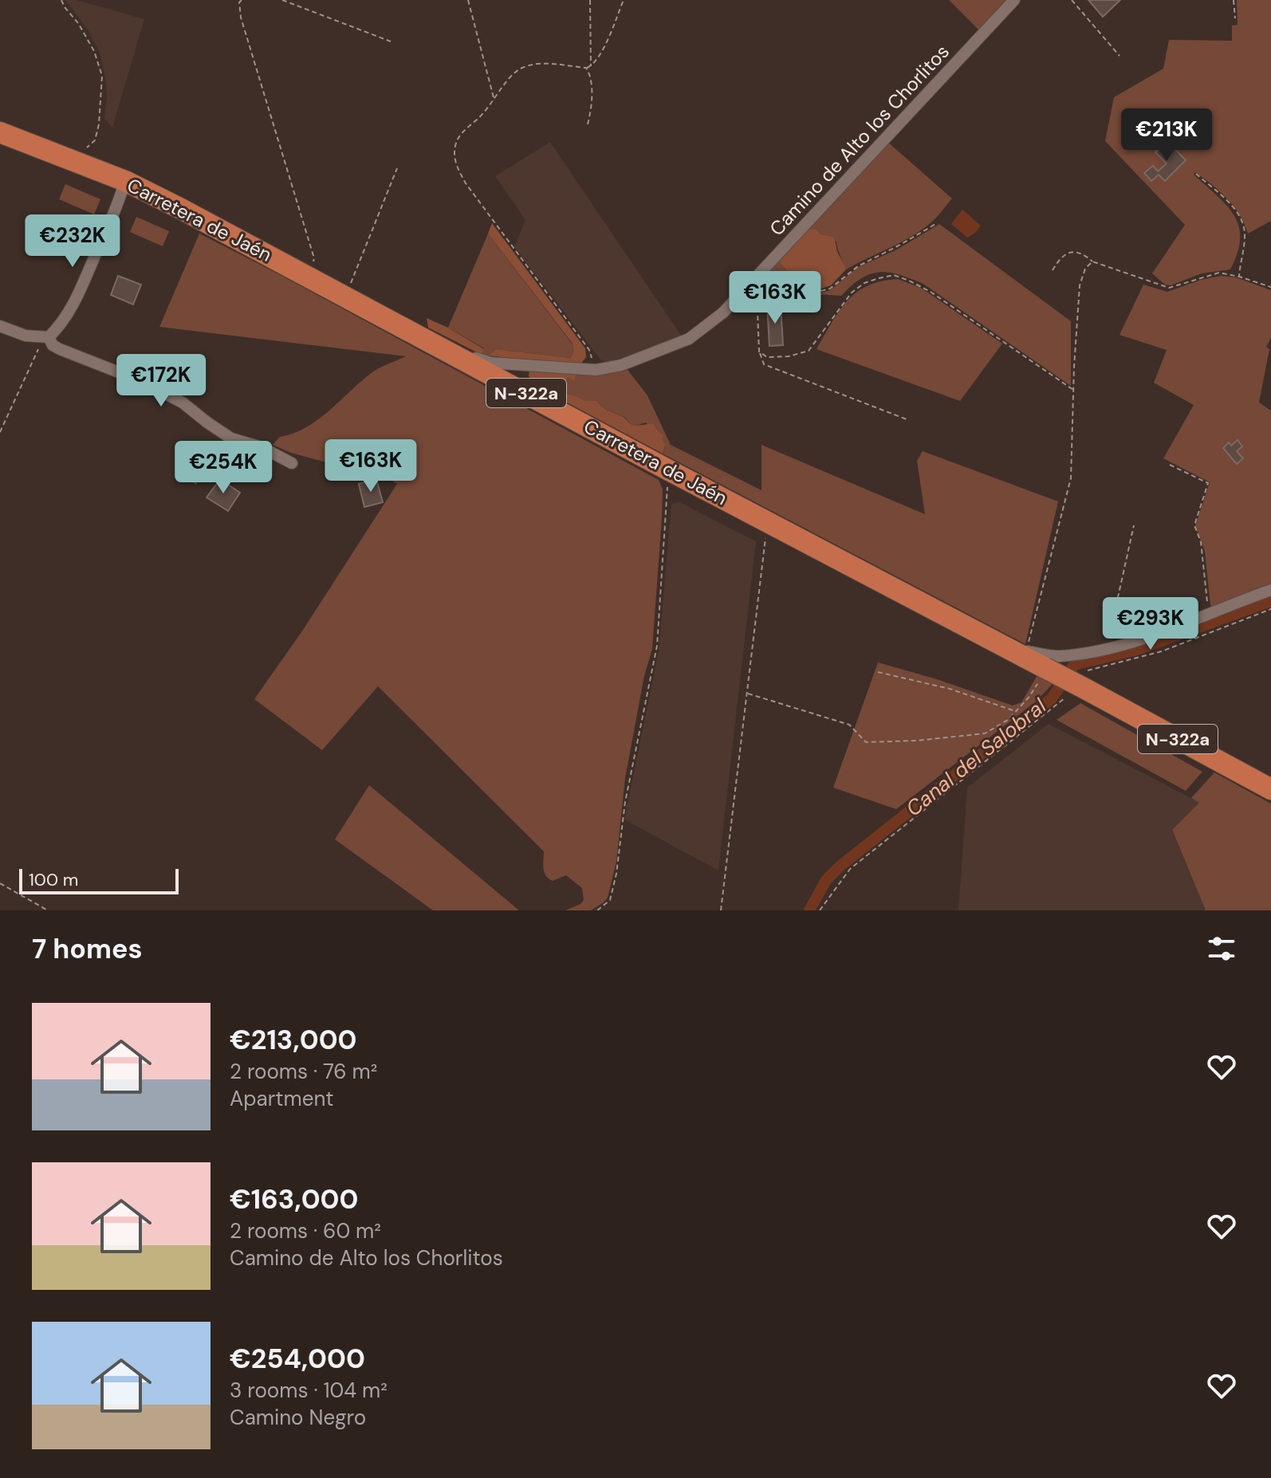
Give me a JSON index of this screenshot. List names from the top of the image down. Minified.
{"streets":{"highway":["Carretera de Jaén","N-322a"],"street":["Camino de Alto los Chorlitos"]},"crossings":[["Camino de Alto los Chorlitos","Carretera de Jaén"]],"water":["Canal del Salobral"],"scale_bar":"100 m","page":{"price":["€213K","€232K","€163K","€172K","€163K","€254K","€293K"],"scale":"100 m","heading":"7 homes","list":[{"name":"€213,000","note":"2 rooms · 76 m² · Apartment"},{"name":"€163,000","note":"2 rooms · 60 m² · Camino de Alto los Chorlitos"},{"name":"€254,000","note":"3 rooms · 104 m² · Camino Negro"}]}}
